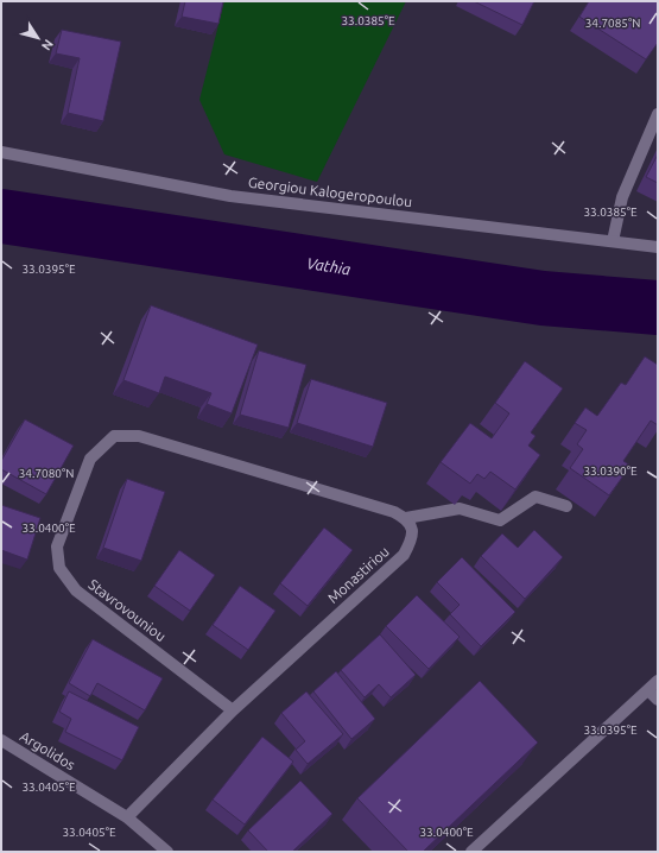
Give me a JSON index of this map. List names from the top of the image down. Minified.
{"streets":{"street":["Georgiou Kalogeropoulou","Monastiriou","Stavrovouniou","Argolidos"]},"crossings":[["Monastiriou","Stavrovouniou"],["Monastiriou","Argolidos"]],"water":["Vathia"],"north":"bottom right","coordinates":["33.0385°E","34.7085°N","33.0395°E","33.0390°E","34.7080°N","33.0400°E","33.0405°E"]}
